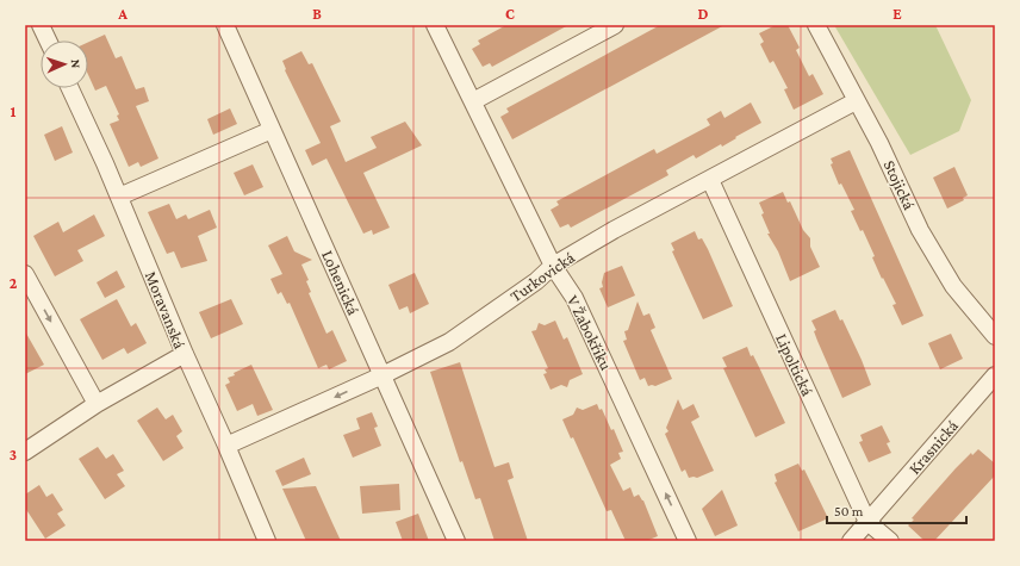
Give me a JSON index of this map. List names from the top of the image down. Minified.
{"streets":{"street":["Stojická","Turkovická","Lohenická","Moravanská","V Žabokřiku","Lipoltická","Krasnická"]},"crossings":[["Stojická","Turkovická"],["Turkovická","Lohenická"],["Turkovická","Moravanská"],["Turkovická","V Žabokřiku"],["Turkovická","Lipoltická"],["Lipoltická","Krasnická"]],"one_way":["V Žabokřiku"],"scale_bar":"50 m","north":"right","grid":{"columns":["A","B","C","D","E"],"rows":["1","2","3"]}}
